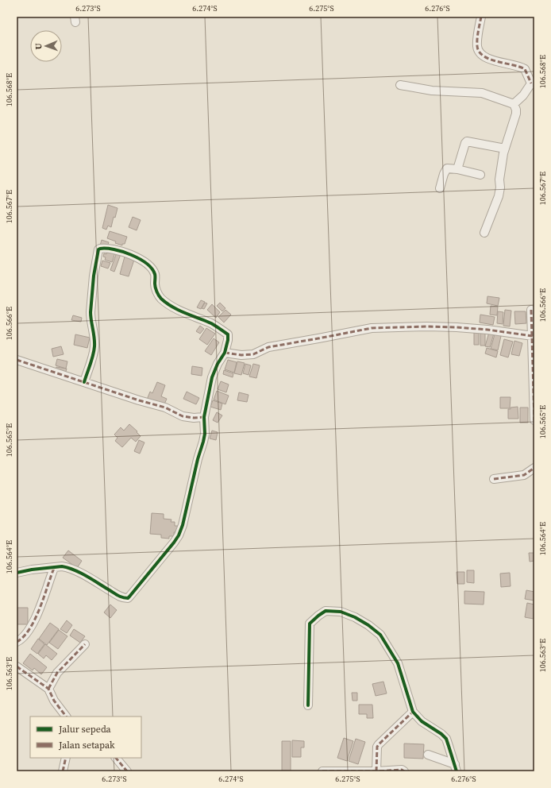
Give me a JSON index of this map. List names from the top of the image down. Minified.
{"legend":["Jalur sepeda","Jalan setapak"],"north":"left","coordinates":["6.273°S","6.274°S","6.275°S","6.276°S","106.568°E","106.567°E","106.566°E","106.565°E","106.564°E","106.563°E"]}
